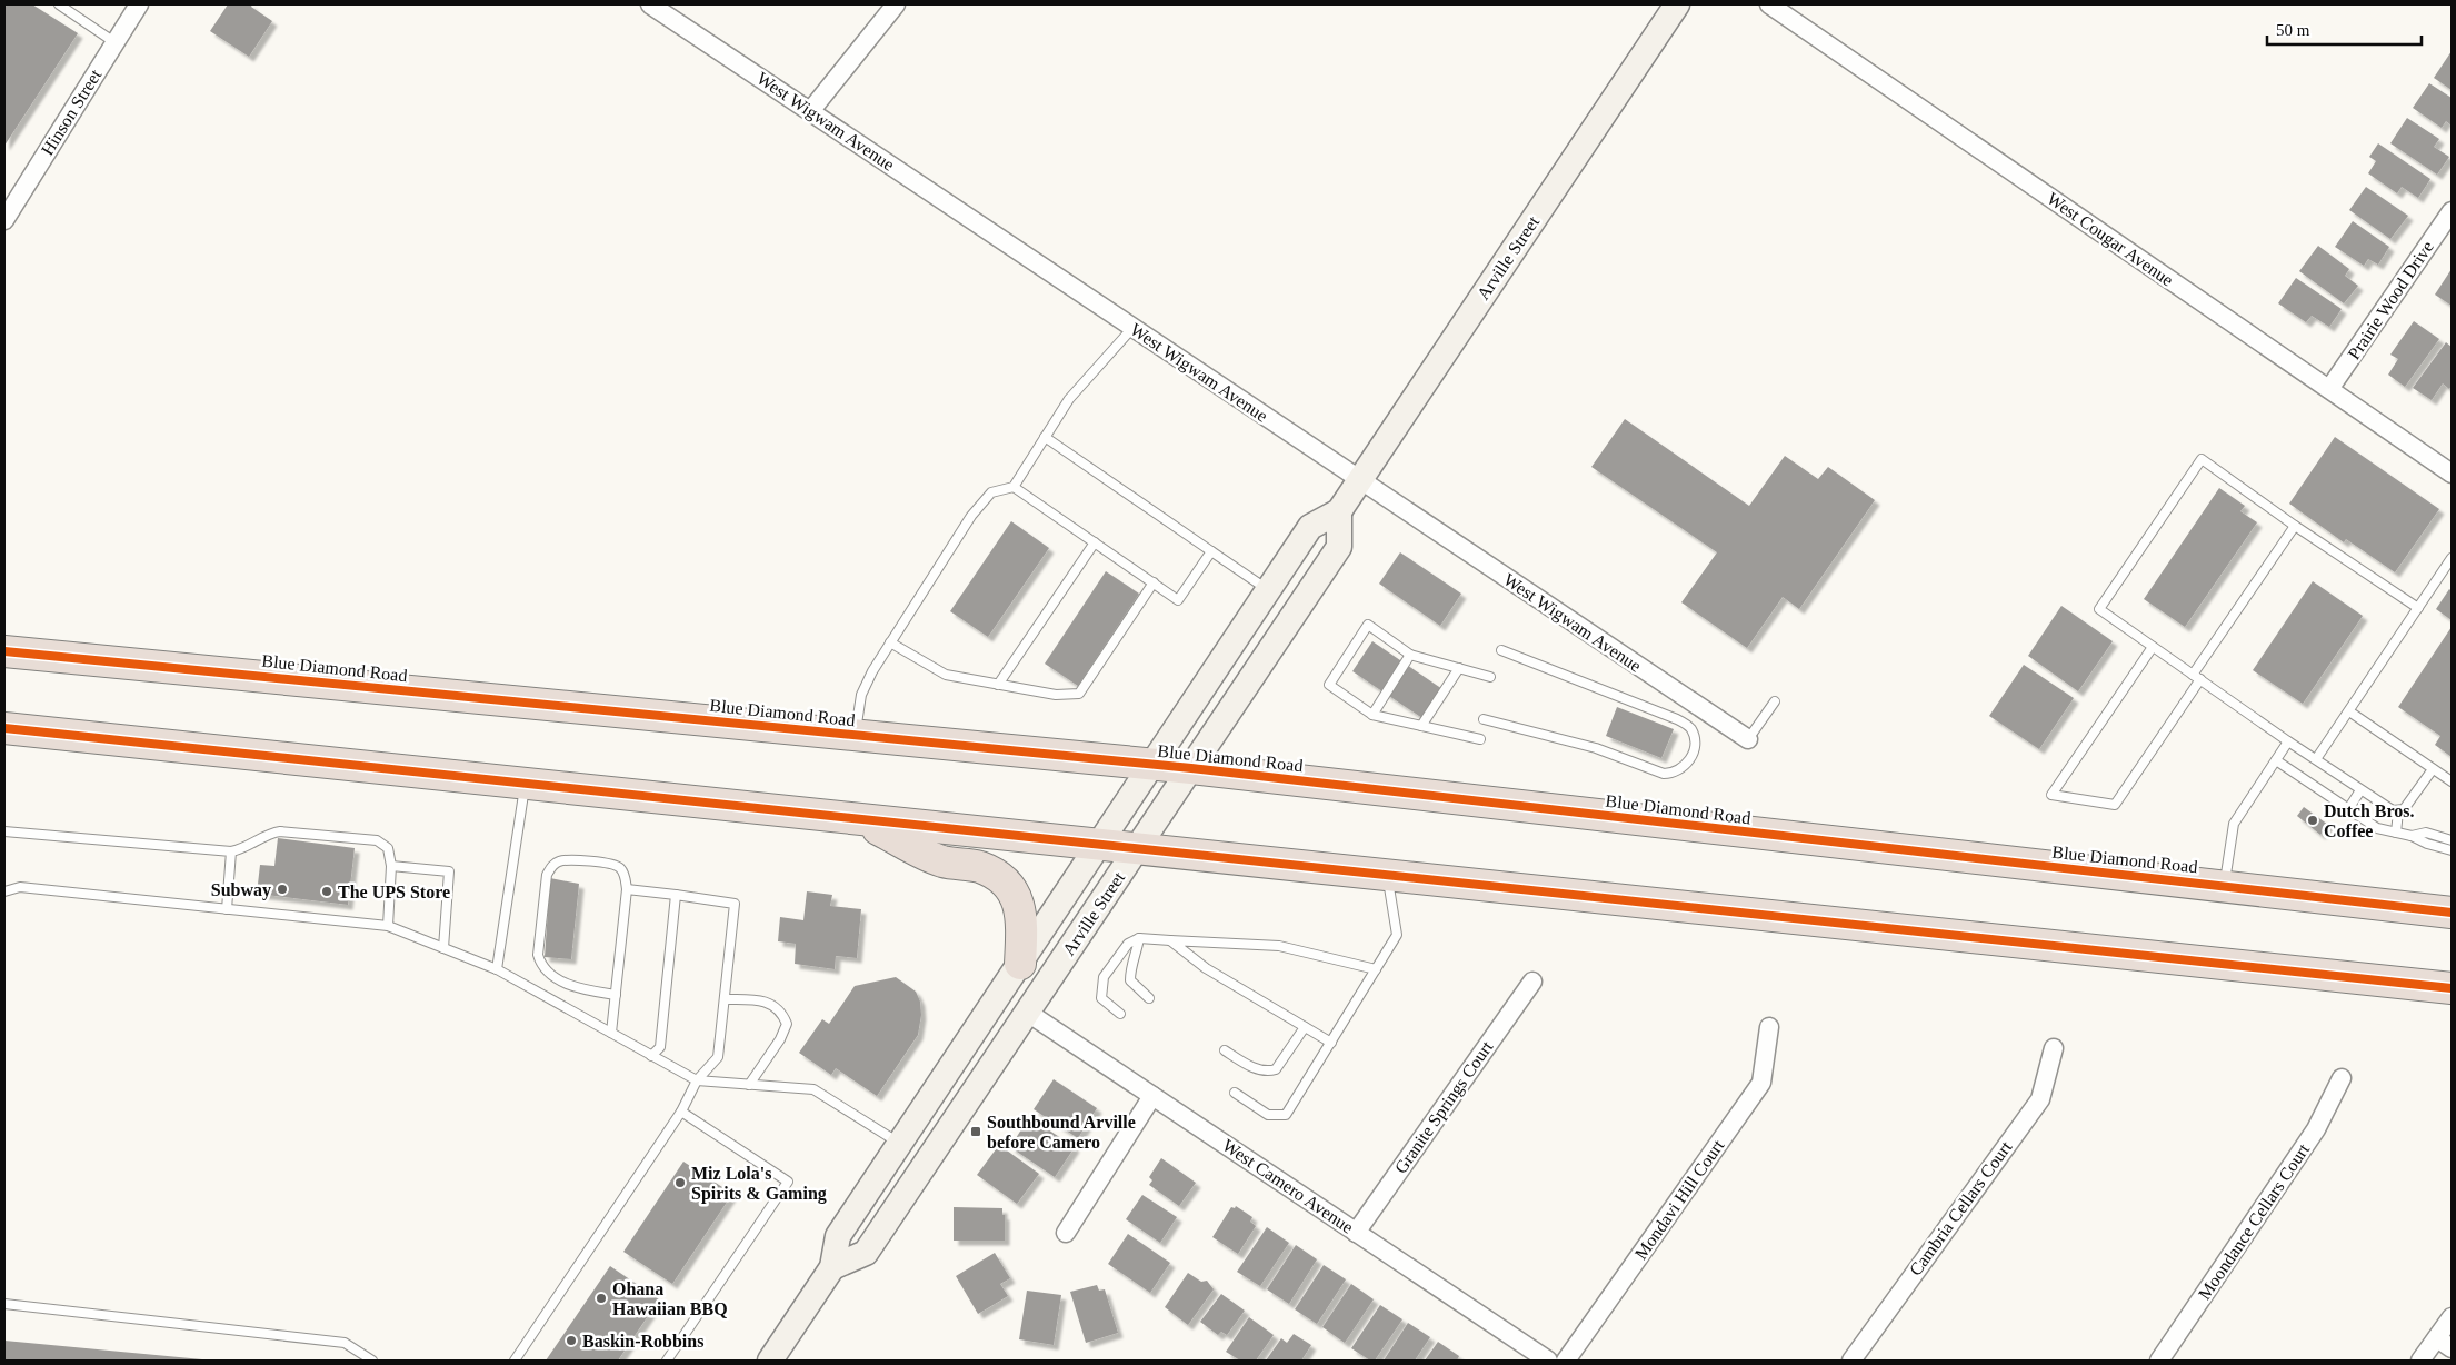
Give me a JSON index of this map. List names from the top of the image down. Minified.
{"streets":{"highway":["Blue Diamond Road"],"street":["Hinson Street","West Wigwam Avenue","West Cougar Avenue","Arville Street","Prairie Wood Drive","Granite Springs Court","West Camero Avenue","Mondavi Hill Court","Cambria Cellars Court","Moondance Cellars Court"]},"crossings":[["West Wigwam Avenue","Arville Street"],["West Cougar Avenue","Prairie Wood Drive"],["Arville Street","Blue Diamond Road"],["Arville Street","West Camero Avenue"],["Granite Springs Court","West Camero Avenue"]],"places":{"other":["Dutch Bros. Coffee","Subway","The UPS Store","Miz Lola's Spirits & Gaming","Ohana Hawaiian BBQ","Baskin-Robbins"],"transit":["Southbound Arville before Camero"]},"scale_bar":"50 m"}
